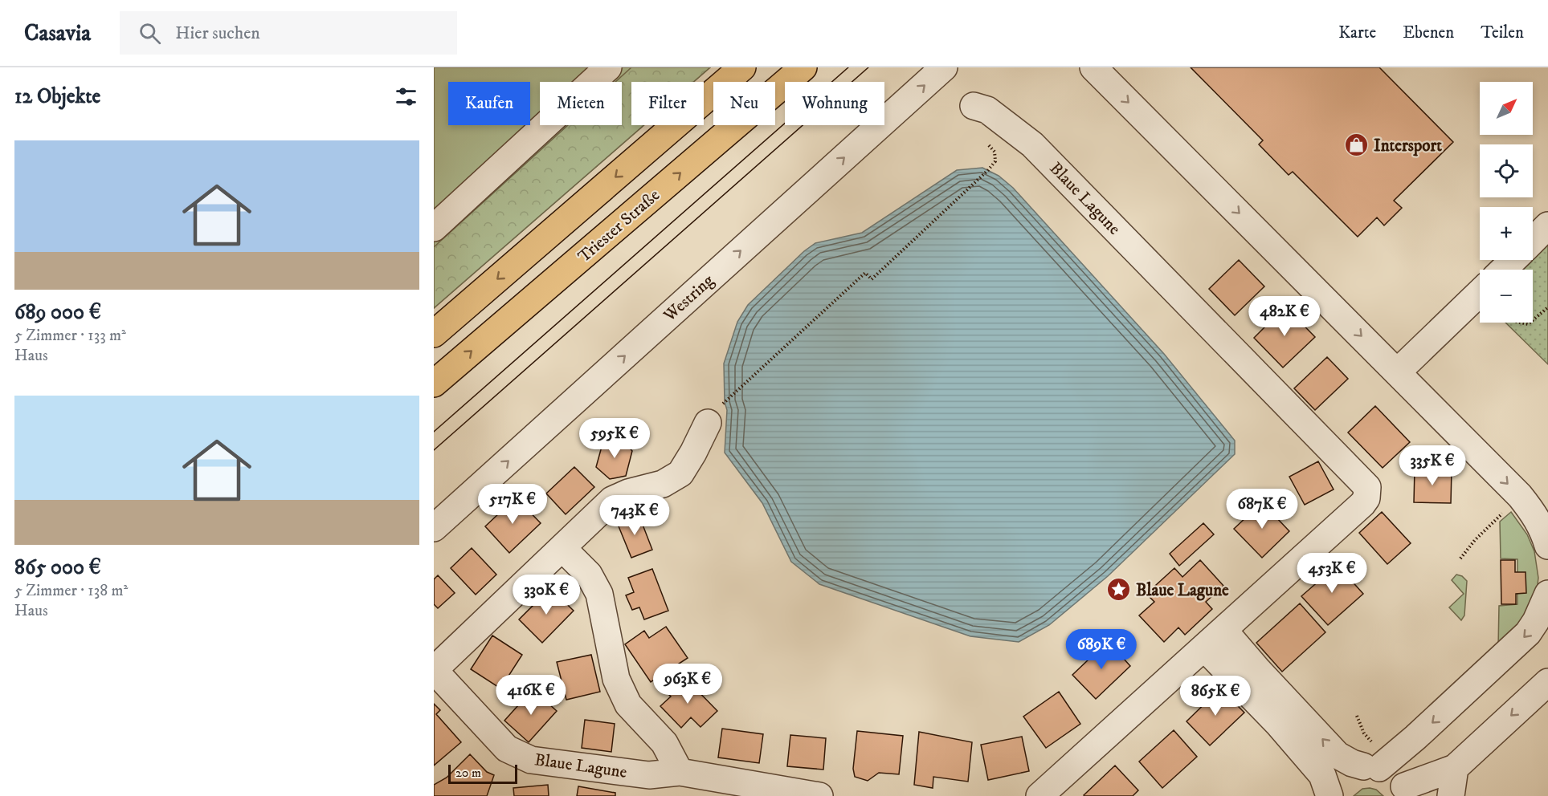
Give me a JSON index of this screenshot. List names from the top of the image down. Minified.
{"streets":{"main road":["Triester Straße"],"street":["Blaue Lagune","Westring"]},"places":{"shop":["Intersport"],"place":["Blaue Lagune"]},"scale_bar":"20 m","north":"top right","page":{"header":"Casavia","search":"Hier suchen","nav":["Karte","Ebenen","Teilen"],"heading":"12 Objekte","map_buttons":["+","−"],"chip":["Kaufen","Mieten","Filter","Neu","Wohnung"],"list":[{"name":"689 000 €","note":"5 Zimmer · 133 m² · Haus"},{"name":"865 000 €","note":"5 Zimmer · 138 m² · Haus"}],"price":["482K €","595K €","335K €","517K €","687K €","743K €","453K €","330K €","689K €","963K €","416K €","865K €"],"scale":"20 m"}}
